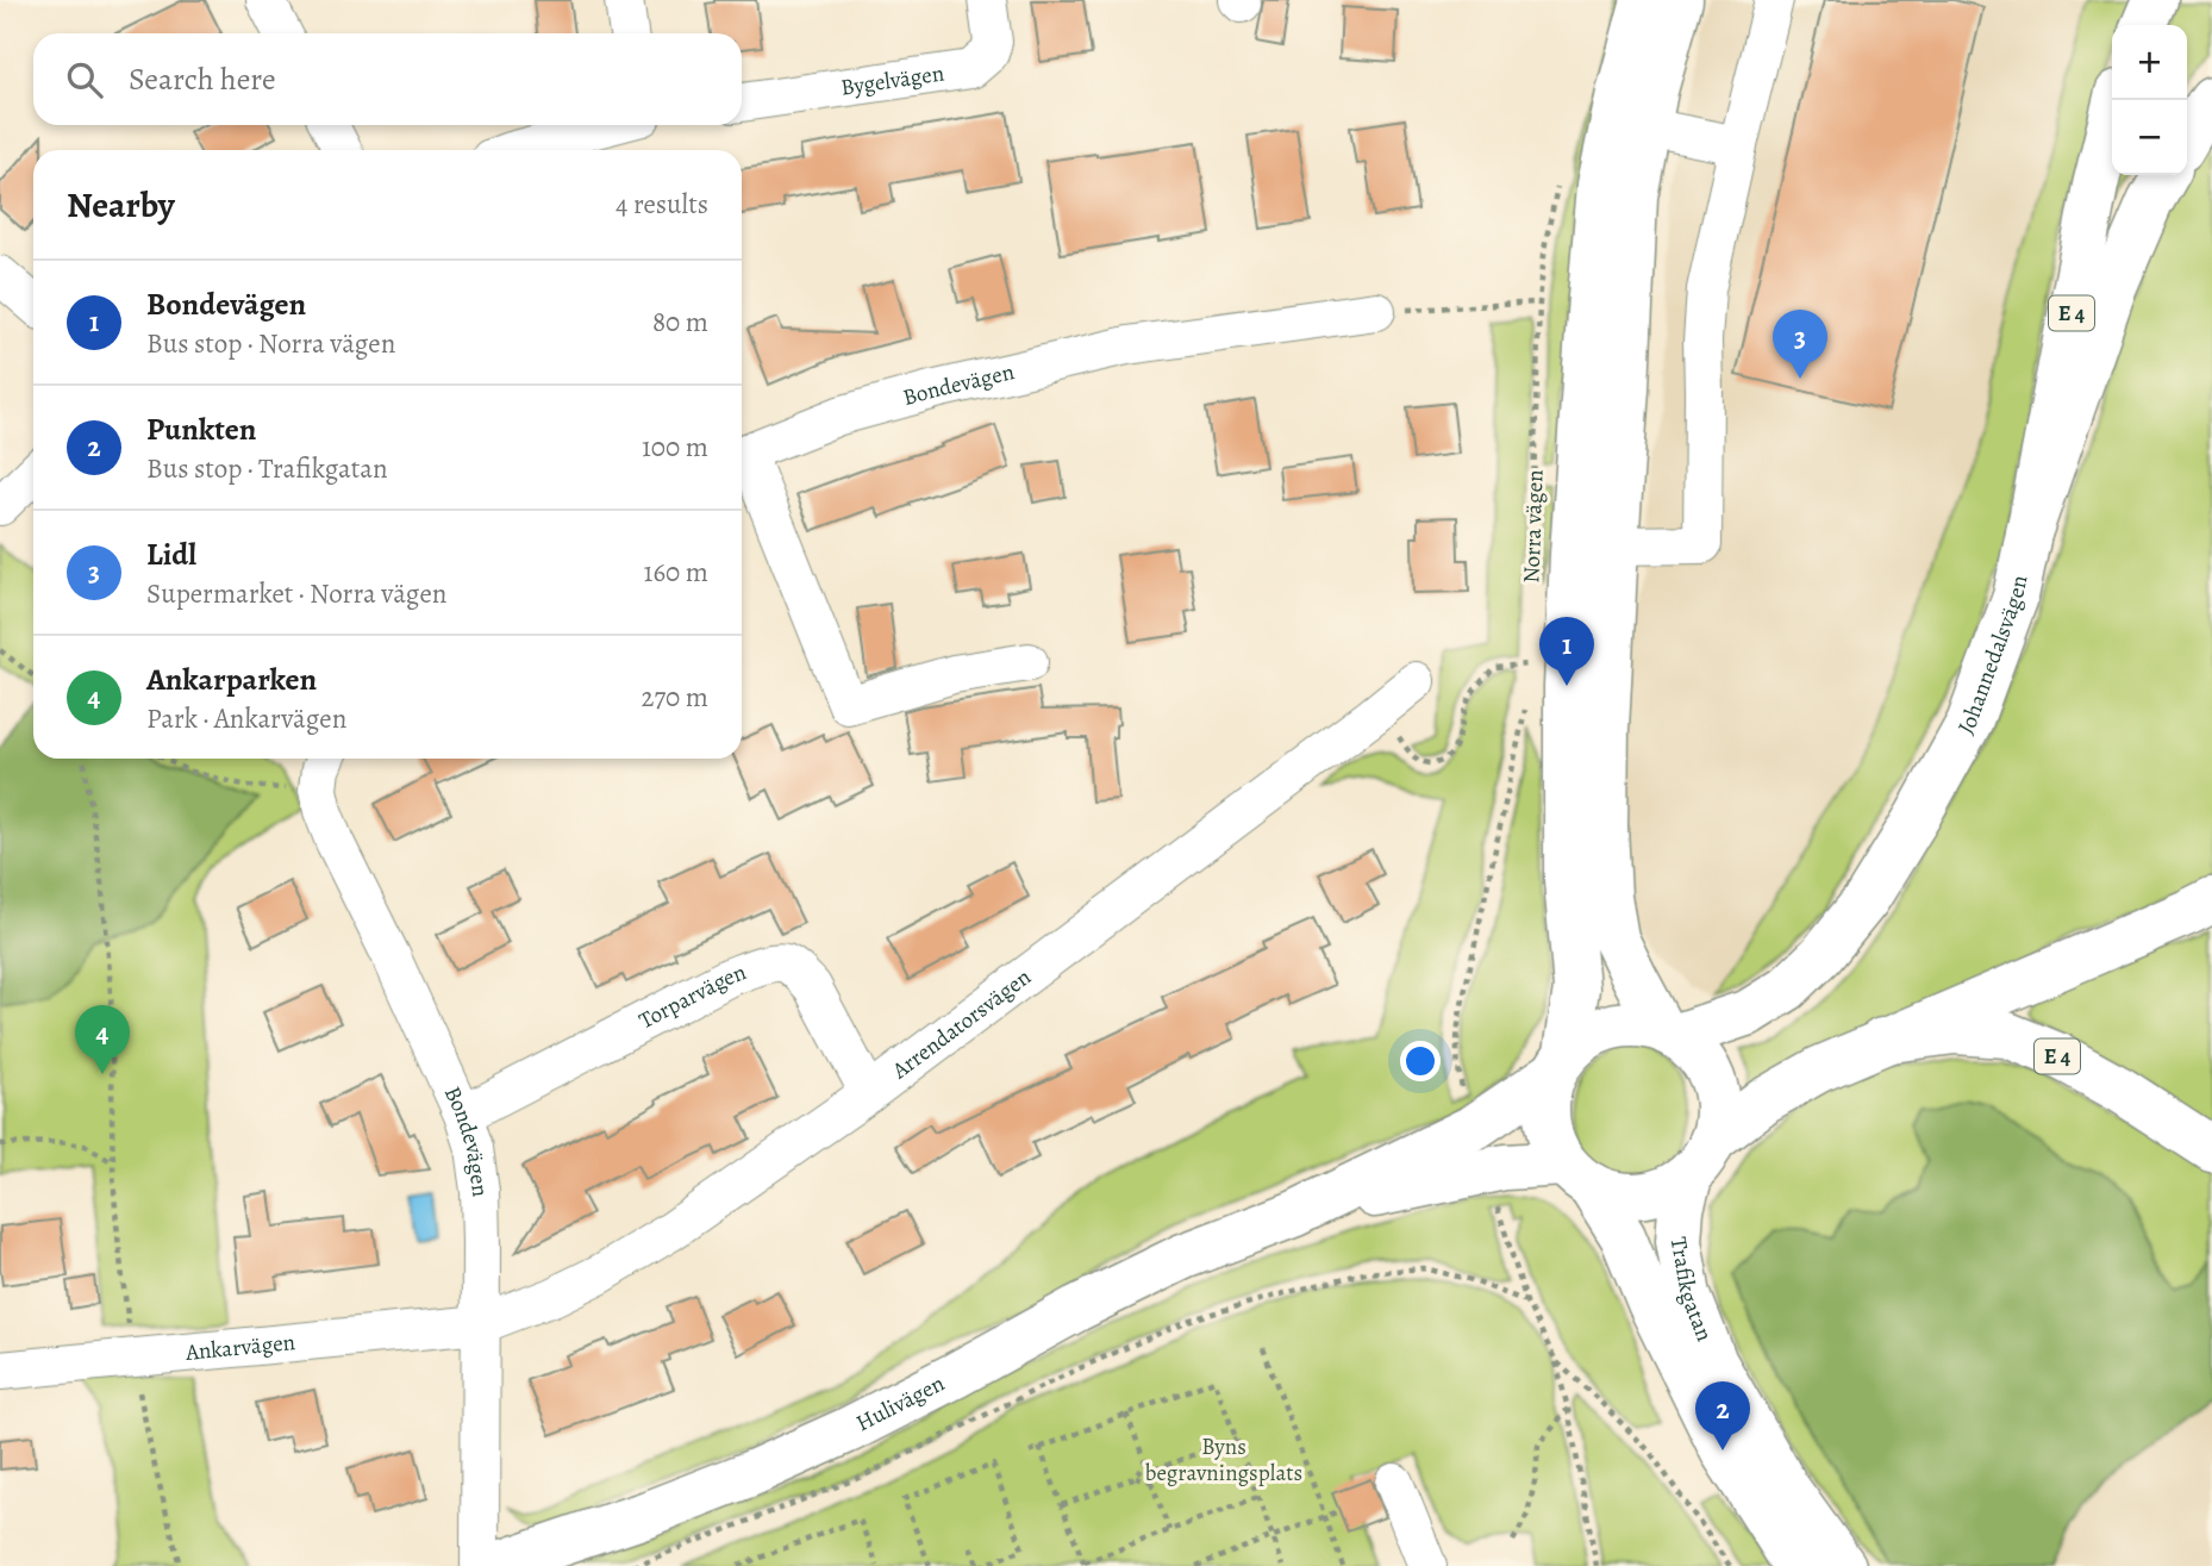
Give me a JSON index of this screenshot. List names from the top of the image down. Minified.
{"streets":{"main road":["E 4","Norra vägen","Johannedalsvägen","Trafikgatan","Hulivägen"],"street":["Bygelvägen","Bondevägen","Torparvägen","Arrendatorsvägen","Ankarvägen"]},"crossings":[["E 4","Johannedalsvägen"],["Bondevägen","Torparvägen"],["Bondevägen","Arrendatorsvägen"],["Bondevägen","Ankarvägen"],["Norra vägen","Johannedalsvägen"],["Norra vägen","Trafikgatan"],["Norra vägen","Hulivägen"],["Johannedalsvägen","Trafikgatan"],["Johannedalsvägen","Hulivägen"],["Torparvägen","Arrendatorsvägen"],["Arrendatorsvägen","Ankarvägen"],["Trafikgatan","Hulivägen"]],"parks":["Byns begravningsplats"],"page":{"map_buttons":["+","−"],"search":"Search here","heading":["Nearby","4 results"],"list":[{"mark":"1","name":"Bondevägen","note":"Bus stop · Norra vägen","value":"80 m"},{"mark":"2","name":"Punkten","note":"Bus stop · Trafikgatan","value":"100 m"},{"mark":"3","name":"Lidl","note":"Supermarket · Norra vägen","value":"160 m"},{"mark":"4","name":"Ankarparken","note":"Park · Ankarvägen","value":"270 m"}],"pins":["3","1","4","2"]}}
